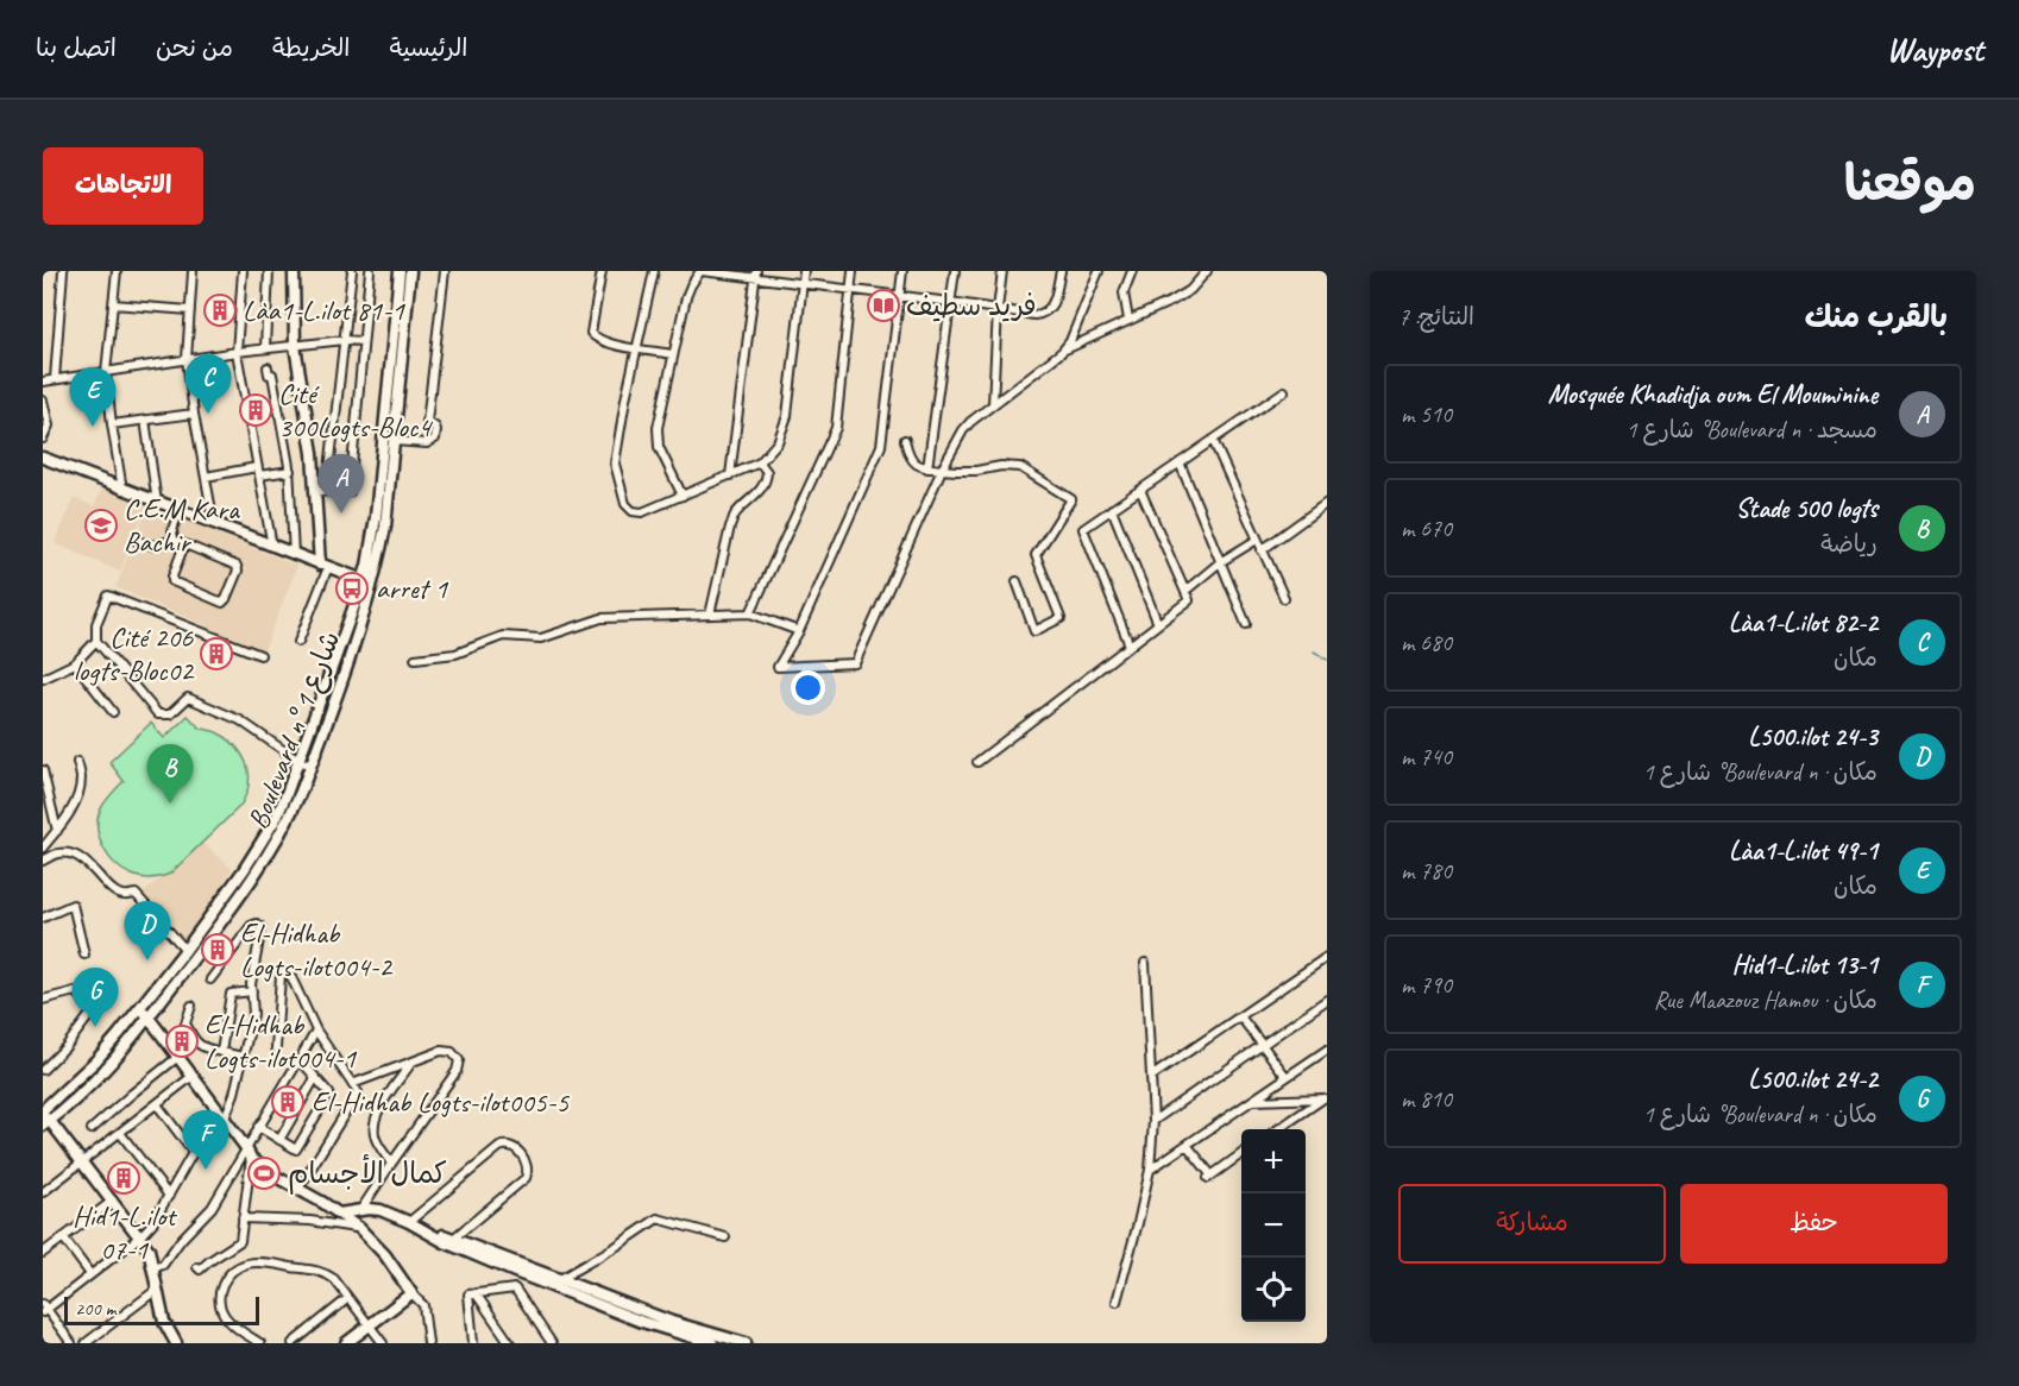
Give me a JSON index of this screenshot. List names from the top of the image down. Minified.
{"streets":{"street":["Boulevard n° شارع 1"]},"places":{"library":["فريد سطيف"],"building":["Làa1-L.ilot 81-1","Cité 300Logts-Bloc4","Cité 206 logts-Bloc02","El-Hidhab Logts-ilot004-2","El-Hidhab Logts-ilot004-1","El-Hidhab Logts-ilot005-5","Hid1-L.ilot 07-1"],"school or university":["C.E.M Kara Bachir"],"bus stop":["arret 1"],"sports":["كمال الأجسام"]},"scale_bar":"200 m","page":{"header":"Waypost","nav":["الرئيسية","الخريطة","من نحن","اتصل بنا"],"title":"موقعنا","buttons":["الاتجاهات",["حفظ","مشاركة"]],"heading":["بالقرب منك","النتائج: 7"],"pins":["C","E","A","B","D","G","F"],"list":[{"mark":"A","name":"Mosquée Khadidja oum El Mouminine","note":"مسجد · Boulevard n° شارع 1","value":"510 m"},{"mark":"B","name":"Stade 500 logts","note":"رياضة","value":"670 m"},{"mark":"C","name":"Làa1-L.ilot 82-2","note":"مكان","value":"680 m"},{"mark":"D","name":"L500.ilot 24-3","note":"مكان · Boulevard n° شارع 1","value":"740 m"},{"mark":"E","name":"Làa1-L.ilot 49-1","note":"مكان","value":"780 m"},{"mark":"F","name":"Hid1-L.ilot 13-1","note":"مكان · Rue Maazouz Hamou","value":"790 m"},{"mark":"G","name":"L500.ilot 24-2","note":"مكان · Boulevard n° شارع 1","value":"810 m"}],"map_buttons":["+","−"],"scale":"200 m"}}
